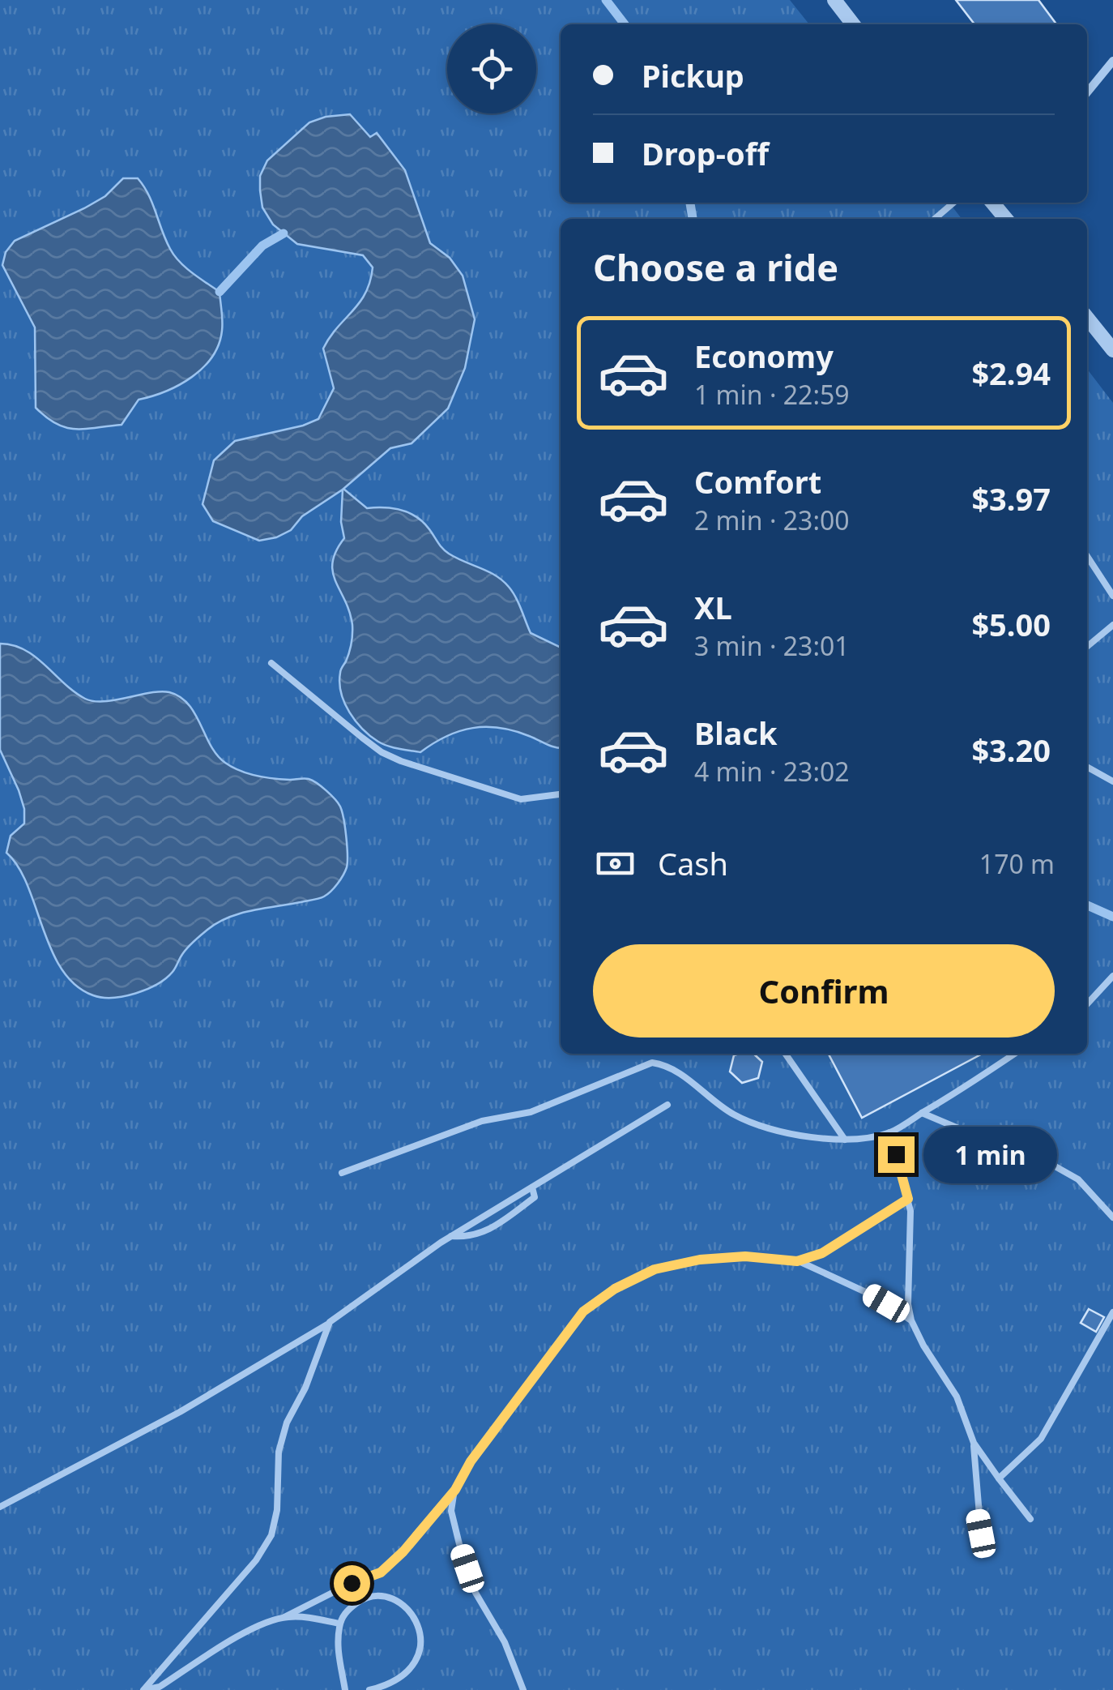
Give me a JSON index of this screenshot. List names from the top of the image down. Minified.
{"page":{"banner":["Pickup","Drop-off"],"heading":"Choose a ride","list":[{"name":"Economy","note":"1 min · 22:59","value":"$2.94"},{"name":"Comfort","note":"2 min · 23:00","value":"$3.97"},{"name":"XL","note":"3 min · 23:01","value":"$5.00"},{"name":"Black","note":"4 min · 23:02","value":"$3.20"}],"pay":["Cash","170 m"],"buttons":"Confirm","bubble":"1 min"}}
